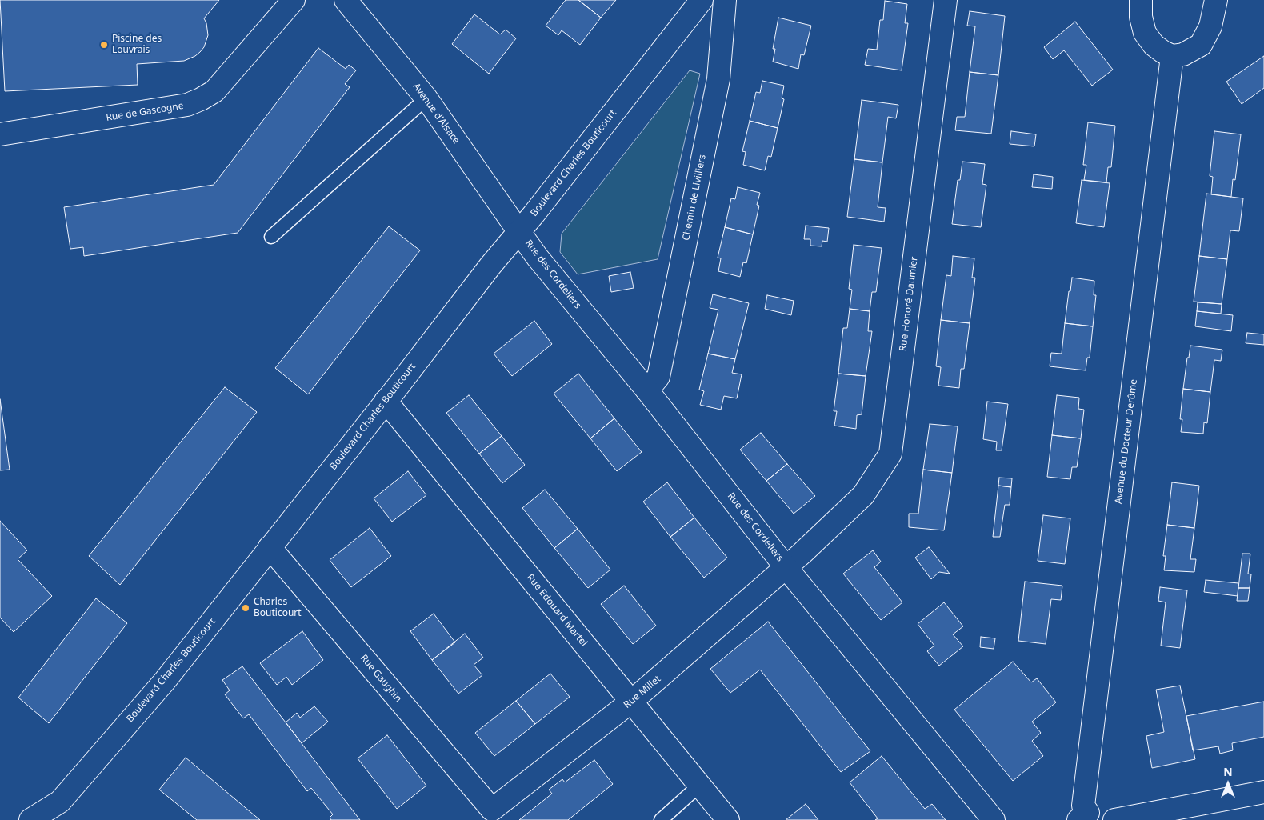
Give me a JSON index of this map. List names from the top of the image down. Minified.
{"streets":{"street":["Rue de Gascogne","Avenue d'Alsace","Boulevard Charles Bouticourt","Chemin de Livilliers","Rue des Cordeliers","Rue Honoré Daumier","Avenue du Docteur Derôme","Rue Edouard Martel","Rue Gaughin","Rue Millet"]},"crossings":[["Avenue d'Alsace","Boulevard Charles Bouticourt"],["Avenue d'Alsace","Rue des Cordeliers"],["Boulevard Charles Bouticourt","Rue des Cordeliers"],["Boulevard Charles Bouticourt","Rue Edouard Martel"],["Boulevard Charles Bouticourt","Rue Gaughin"],["Chemin de Livilliers","Rue des Cordeliers"],["Rue des Cordeliers","Rue Honoré Daumier"],["Rue des Cordeliers","Rue Millet"],["Rue Honoré Daumier","Rue Millet"],["Rue Edouard Martel","Rue Millet"],["Rue Gaughin","Rue Millet"]],"places":["Piscine des Louvrais","Charles Bouticourt"],"north":"top"}
